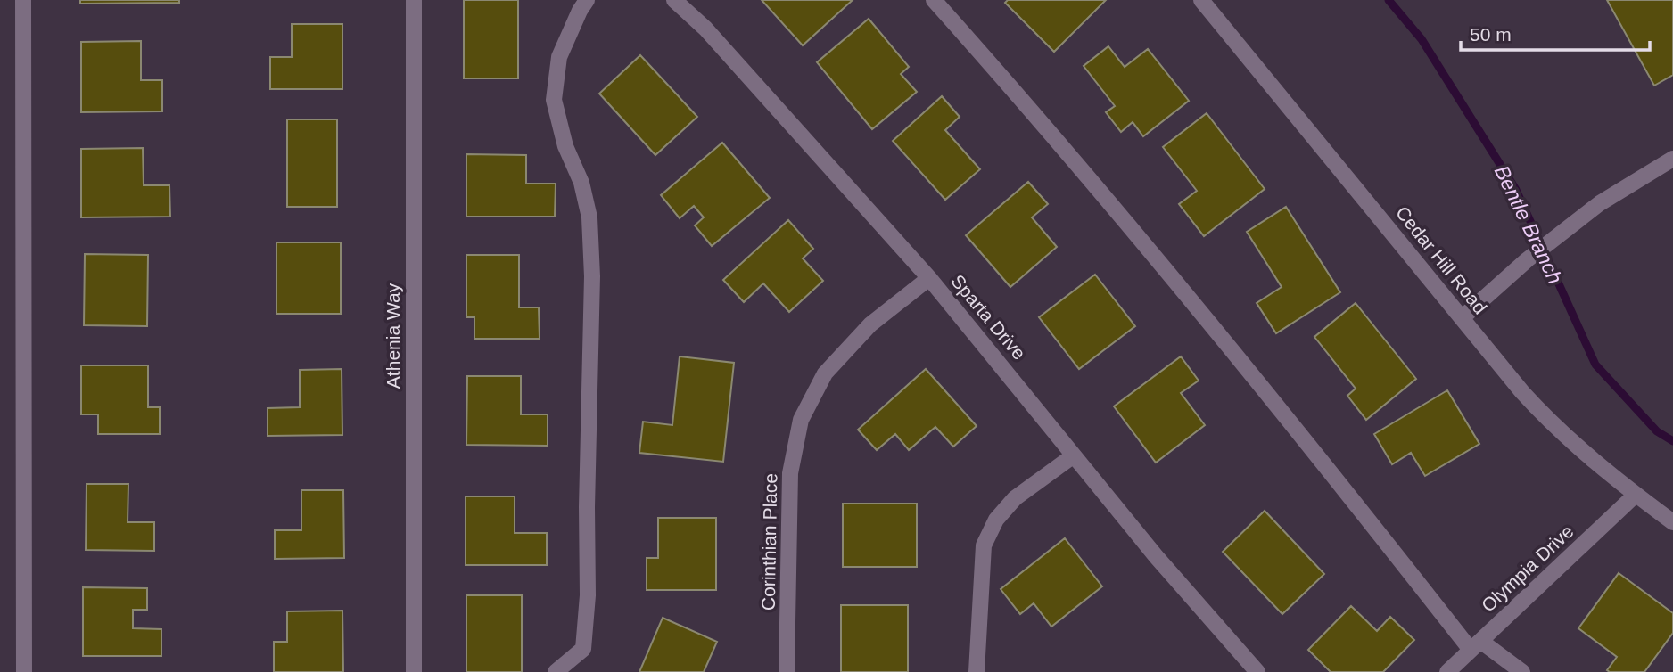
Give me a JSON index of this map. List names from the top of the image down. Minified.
{"streets":{"street":["Cedar Hill Road","Sparta Drive","Athenia Way","Corinthian Place","Olympia Drive"]},"crossings":[["Cedar Hill Road","Olympia Drive"],["Sparta Drive","Corinthian Place"]],"water":["Bentle Branch"],"scale_bar":"50 m"}
